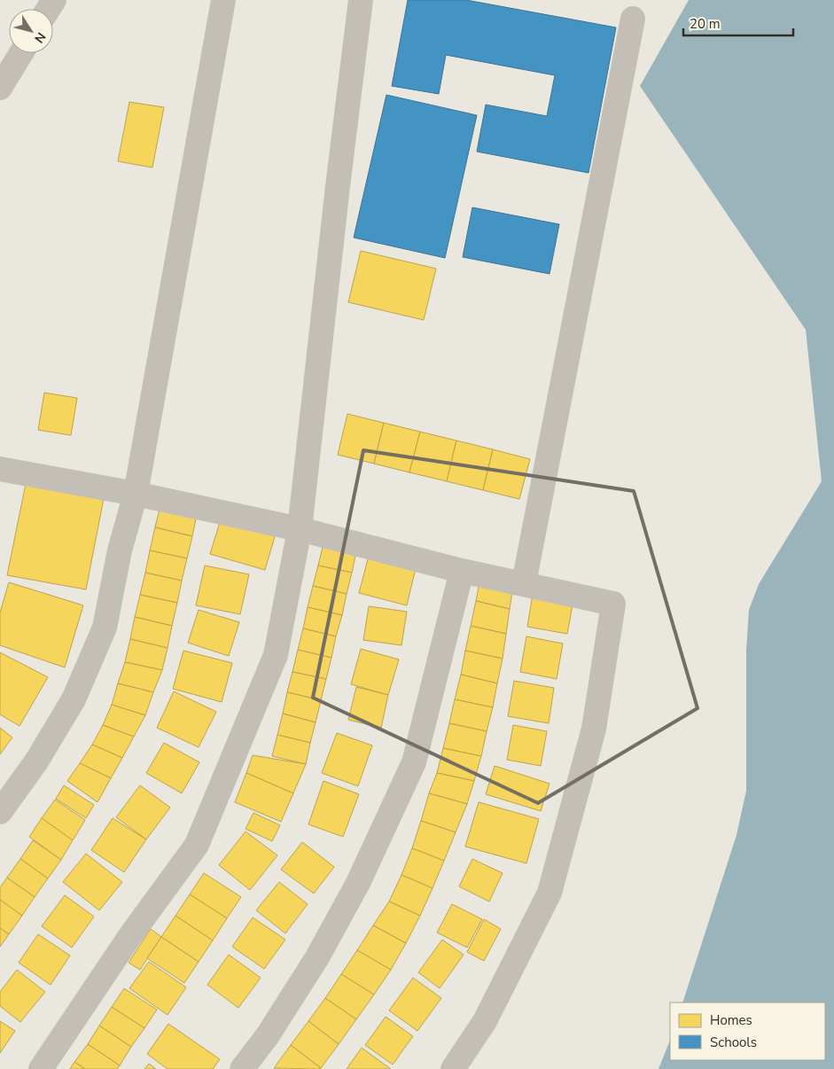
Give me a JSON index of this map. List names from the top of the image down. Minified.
{"legend":["Homes","Schools"],"scale_bar":"20 m","north":"bottom right"}
